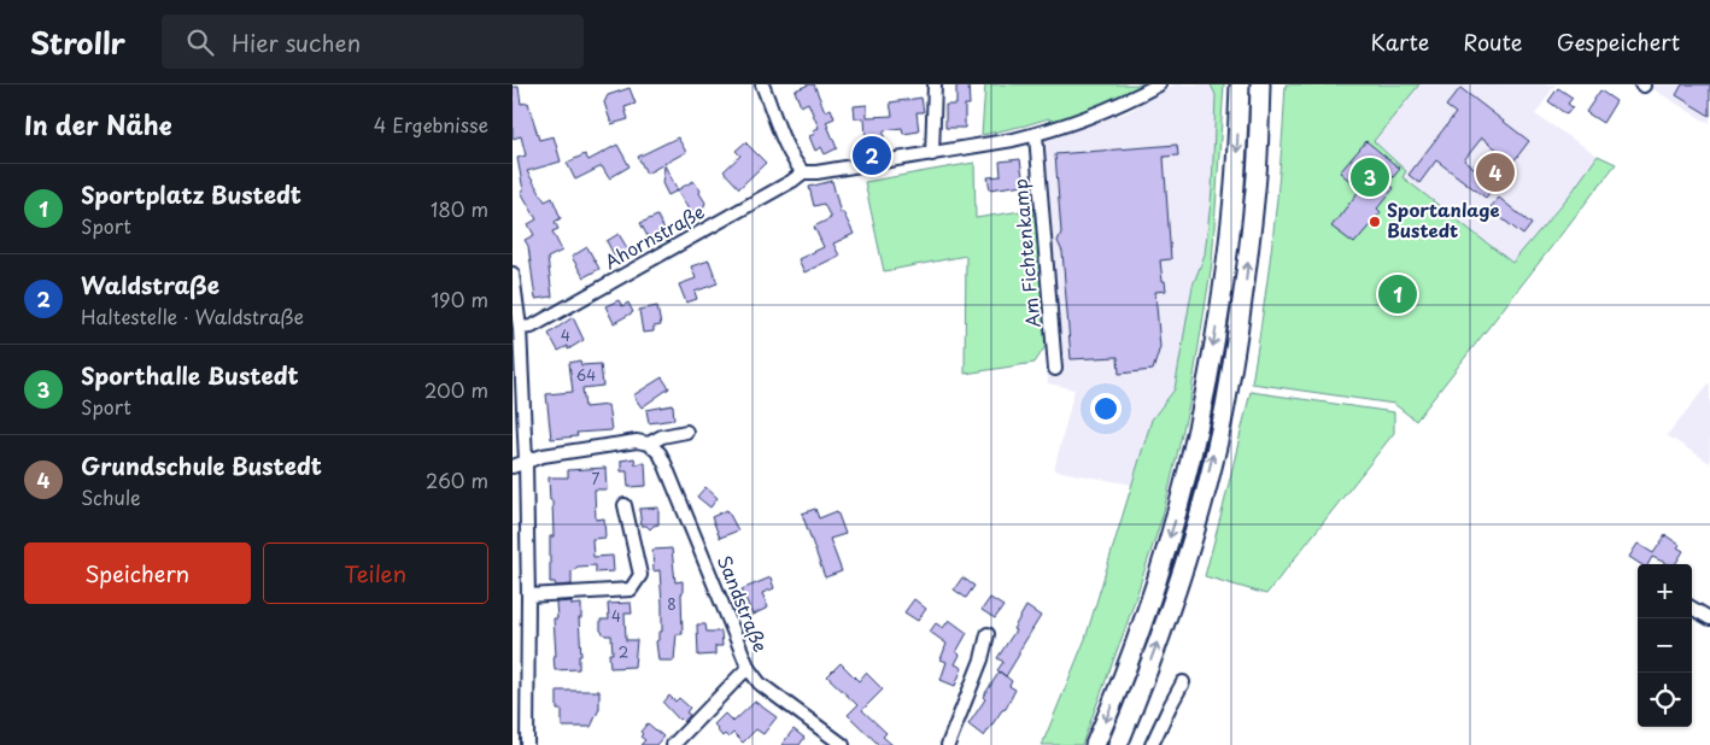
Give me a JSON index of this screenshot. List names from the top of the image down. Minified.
{"streets":{"street":["Ahornstraße","Am Fichtenkamp","Sandstraße"]},"places":["Sportanlage Bustedt"],"house_numbers":["4","64","7","8","4","2"],"page":{"header":"Strollr","search":"Hier suchen","nav":["Karte","Route","Gespeichert"],"heading":["In der Nähe","4 Ergebnisse"],"pins":["2","4","3","1"],"list":[{"mark":"1","name":"Sportplatz Bustedt","note":"Sport","value":"180 m"},{"mark":"2","name":"Waldstraße","note":"Haltestelle · Waldstraße","value":"190 m"},{"mark":"3","name":"Sporthalle Bustedt","note":"Sport","value":"200 m"},{"mark":"4","name":"Grundschule Bustedt","note":"Schule","value":"260 m"}],"buttons":["Speichern","Teilen"],"map_buttons":["+","−"]}}
